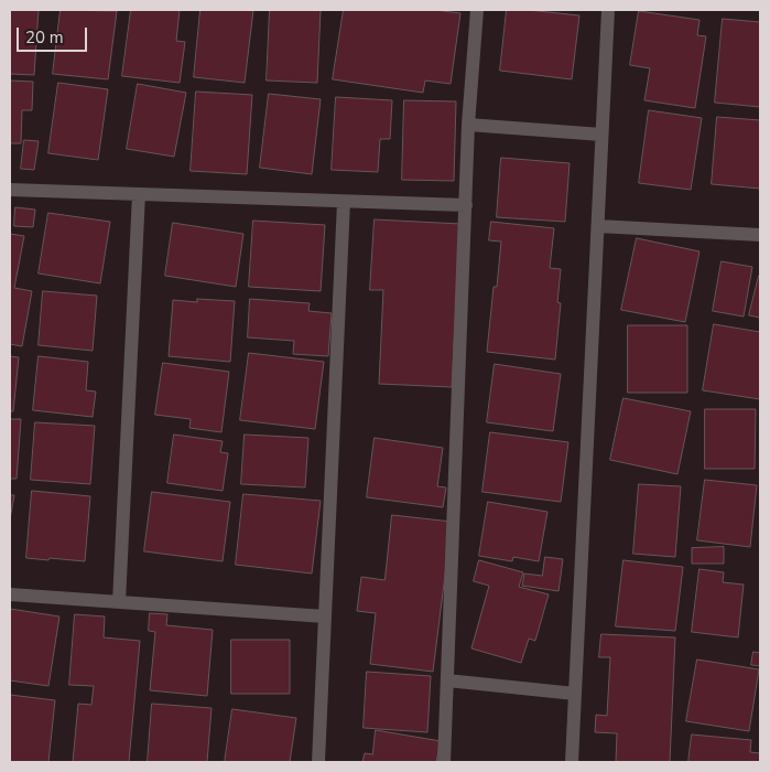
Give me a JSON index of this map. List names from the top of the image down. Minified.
{"scale_bar":"20 m"}
